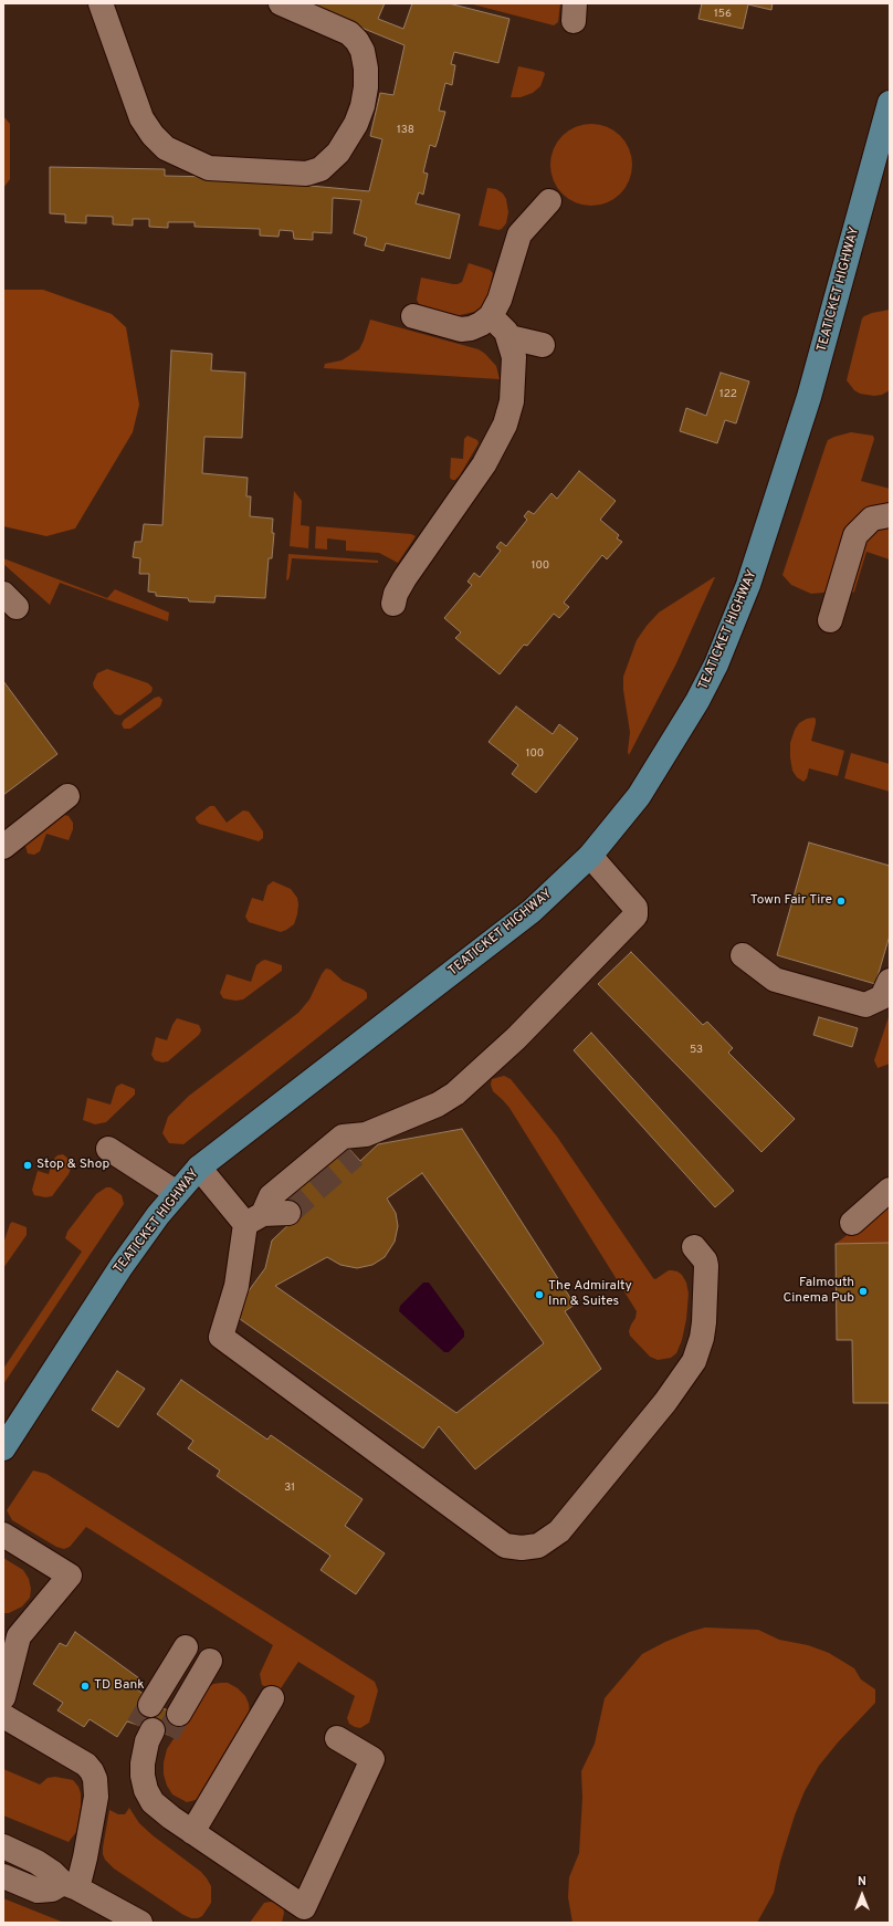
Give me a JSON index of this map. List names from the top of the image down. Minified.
{"streets":{"main road":["TEATICKET HIGHWAY"]},"places":["Town Fair Tire","Stop & Shop","Falmouth Cinema Pub","The Admiralty Inn & Suites","TD Bank"],"house_numbers":["156","138","122","100","100","53","31"],"north":"top"}
